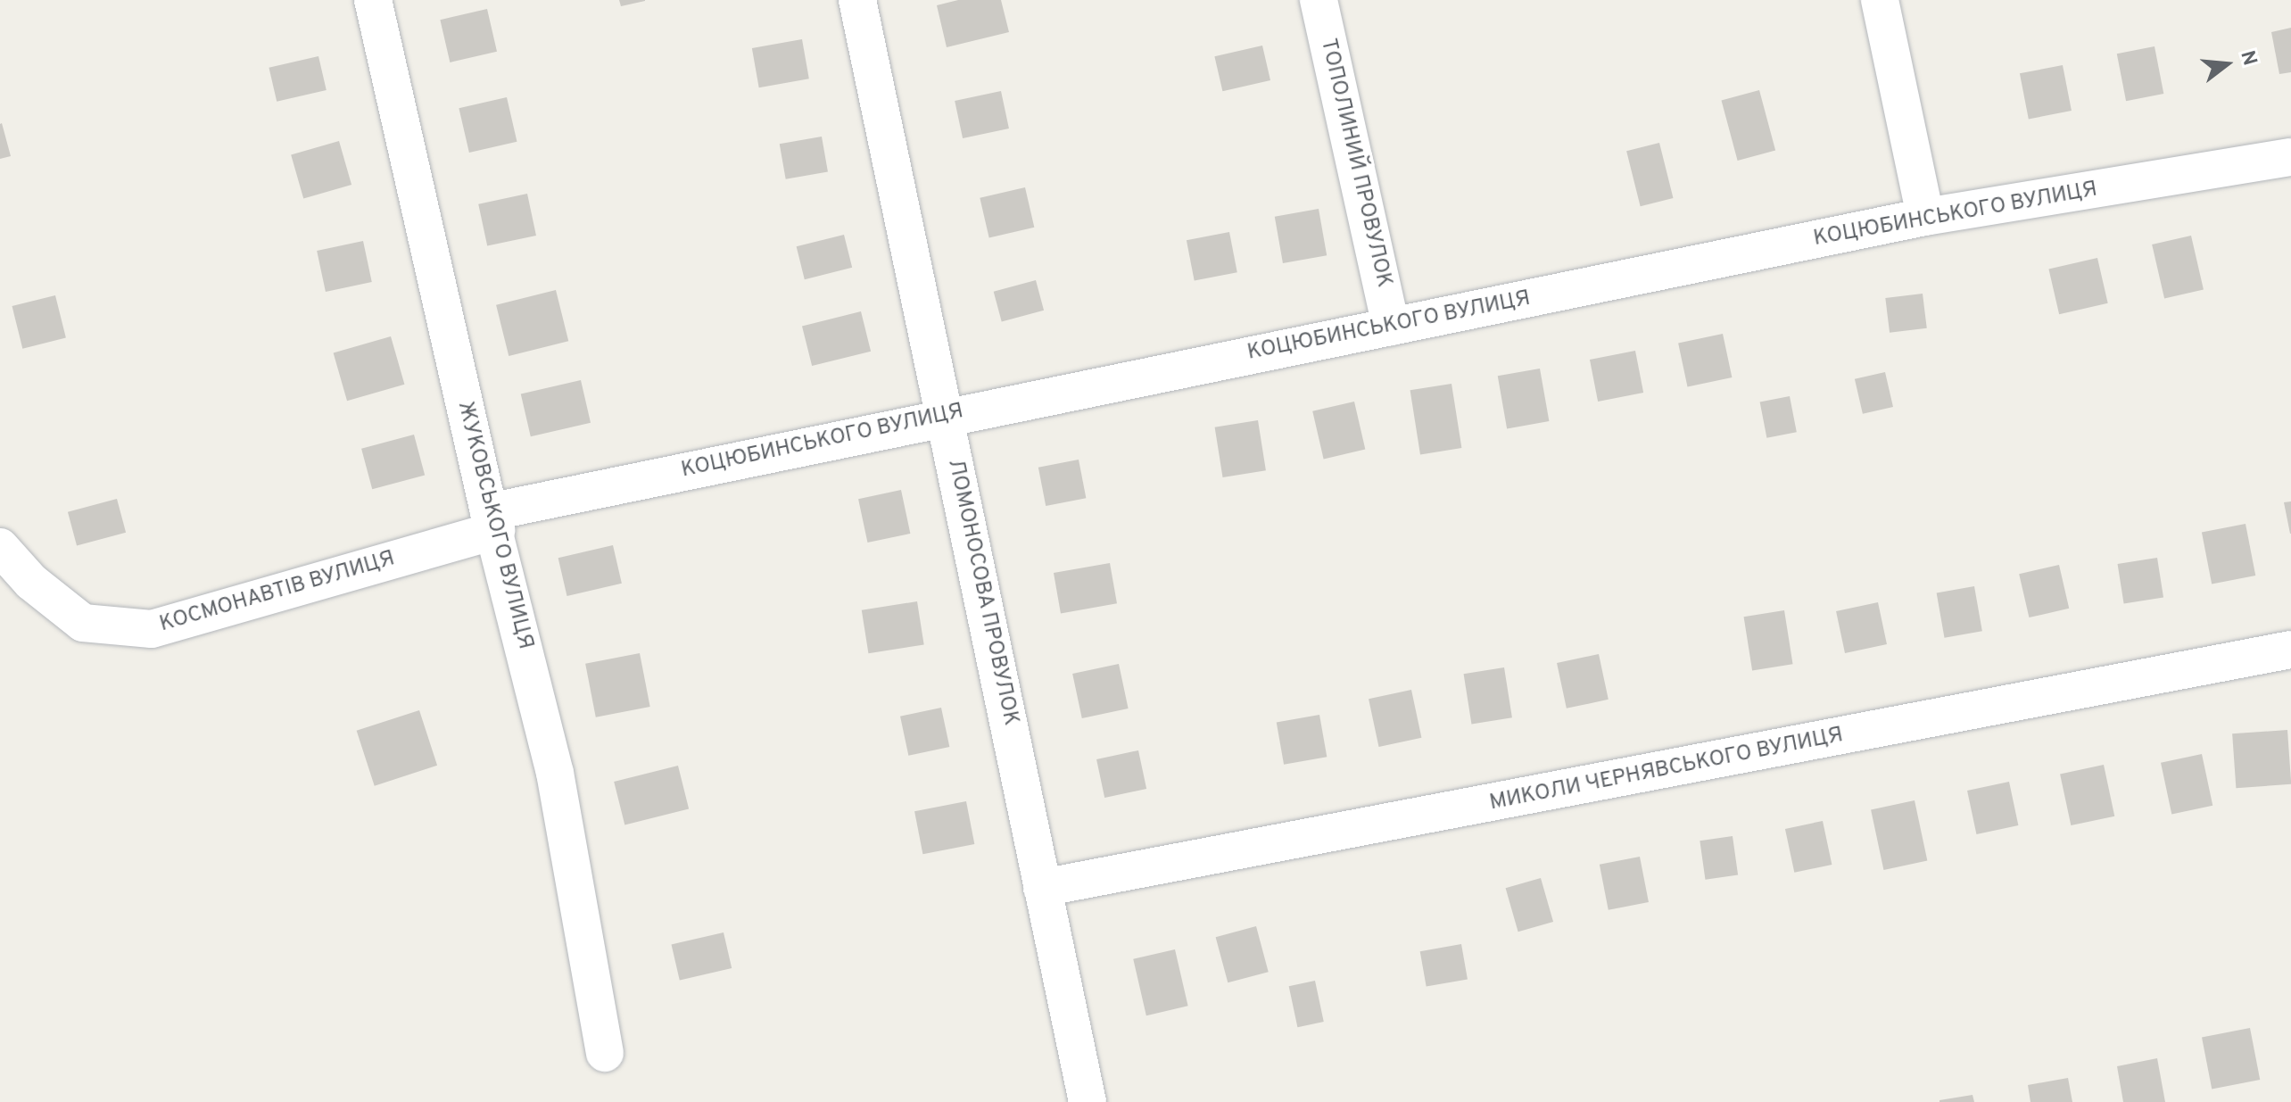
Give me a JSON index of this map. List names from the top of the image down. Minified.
{"streets":{"street":["ТОПОЛИНИЙ ПРОВУЛОК","КОЦЮБИНСЬКОГО ВУЛИЦЯ","ЖУКОВСЬКОГО ВУЛИЦЯ","КОСМОНАВТІВ ВУЛИЦЯ","ЛОМОНОСОВА ПРОВУЛОК","МИКОЛИ ЧЕРНЯВСЬКОГО ВУЛИЦЯ"]},"crossings":[["ТОПОЛИНИЙ ПРОВУЛОК","КОЦЮБИНСЬКОГО ВУЛИЦЯ"],["КОЦЮБИНСЬКОГО ВУЛИЦЯ","ЖУКОВСЬКОГО ВУЛИЦЯ"],["КОЦЮБИНСЬКОГО ВУЛИЦЯ","КОСМОНАВТІВ ВУЛИЦЯ"],["КОЦЮБИНСЬКОГО ВУЛИЦЯ","ЛОМОНОСОВА ПРОВУЛОК"],["ЖУКОВСЬКОГО ВУЛИЦЯ","КОСМОНАВТІВ ВУЛИЦЯ"],["ЛОМОНОСОВА ПРОВУЛОК","МИКОЛИ ЧЕРНЯВСЬКОГО ВУЛИЦЯ"]],"north":"right"}
